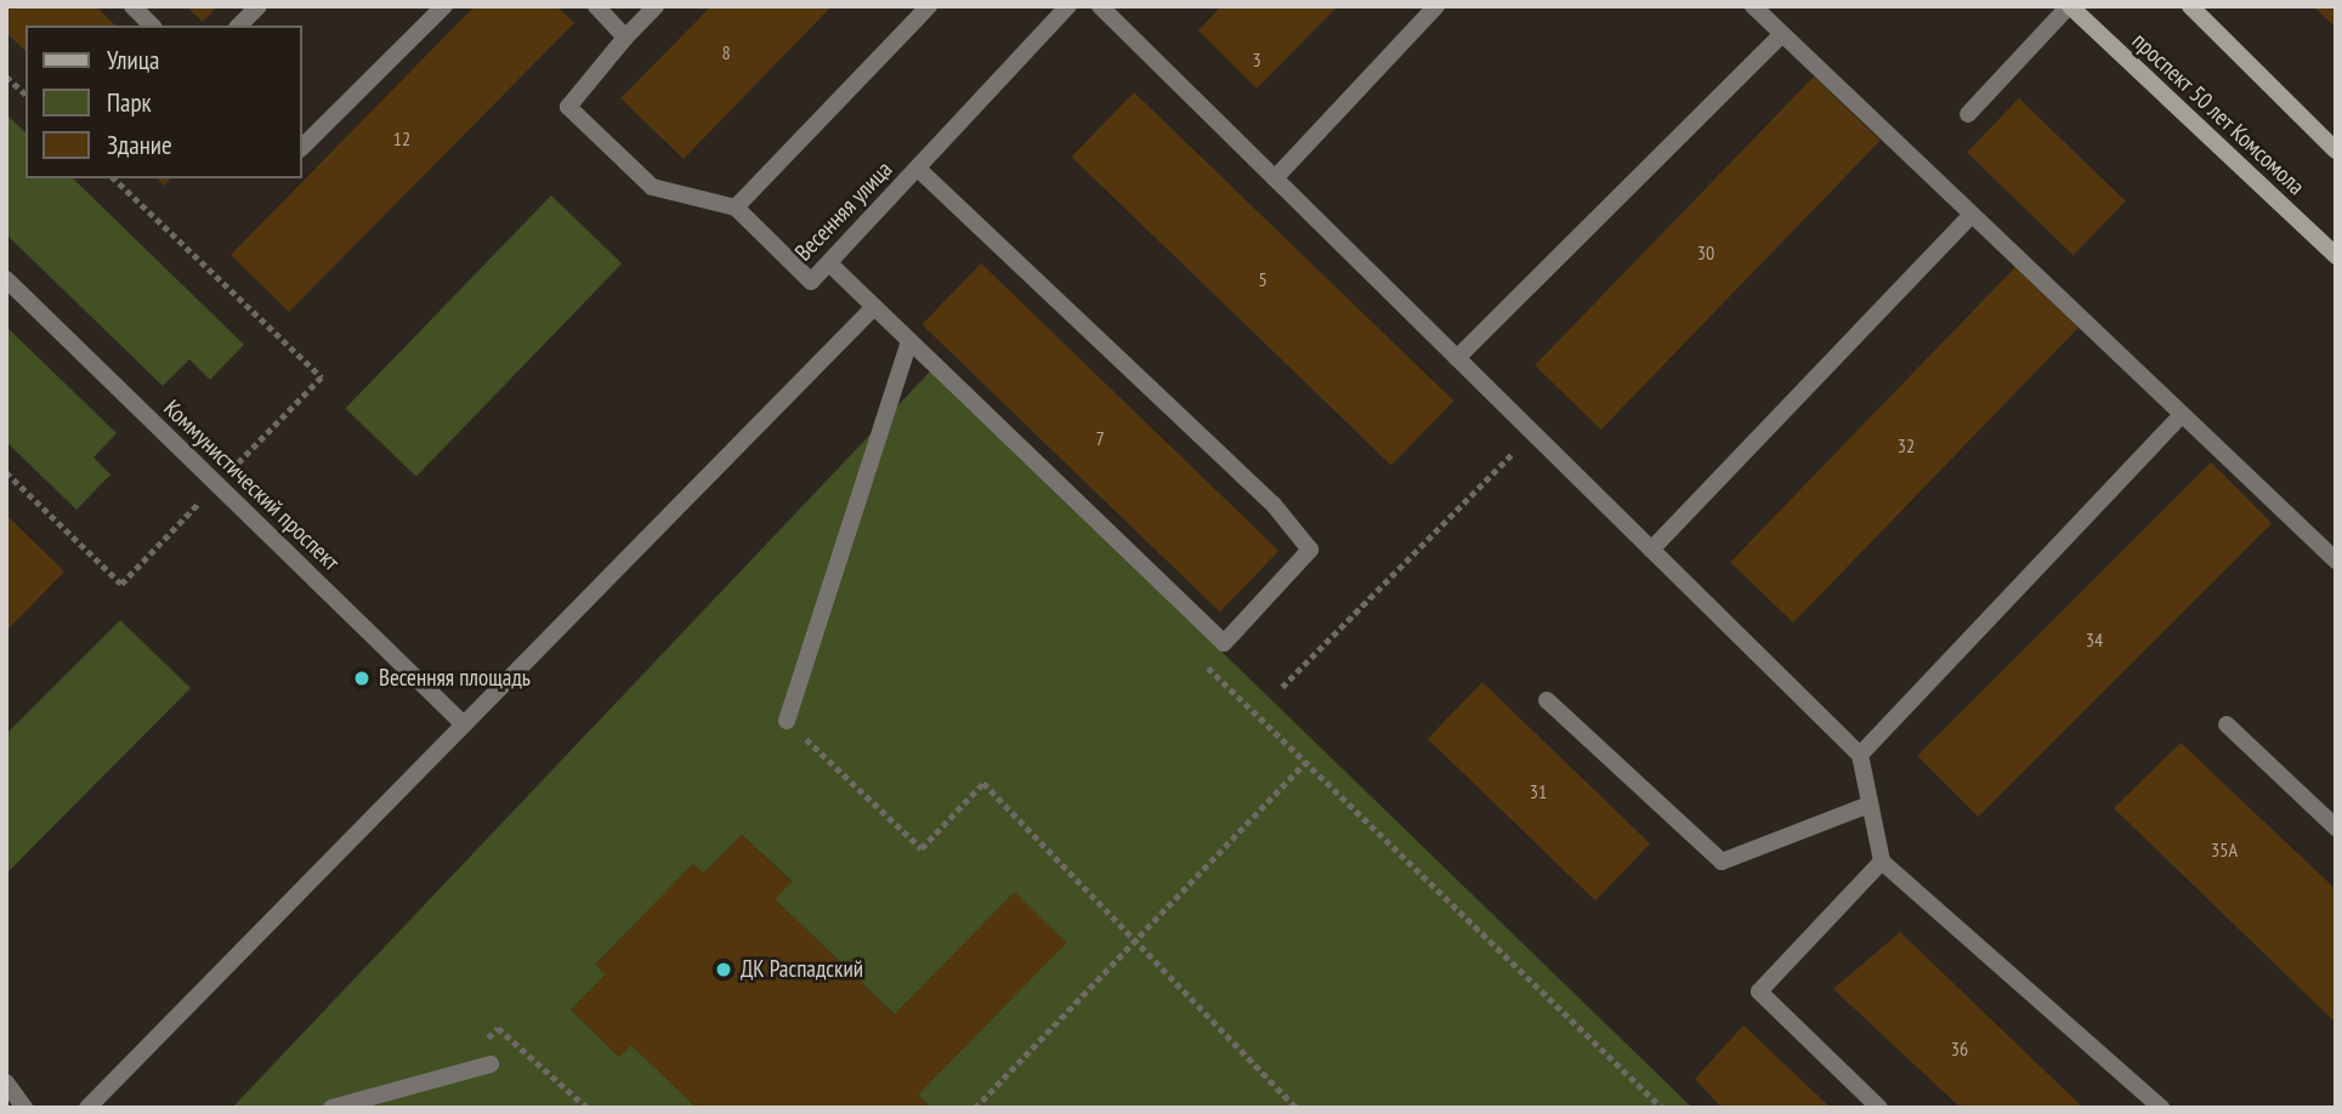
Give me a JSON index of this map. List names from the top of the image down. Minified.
{"streets":{"main road":["проспект 50 лет Комсомола"],"street":["Весенняя улица","Коммунистический проспект"]},"places":["Весенняя площадь","ДК Распадский"],"house_numbers":["8","3","12","30","5","7","32","34","31","35А","36"],"legend":["Улица","Парк","Здание"]}
